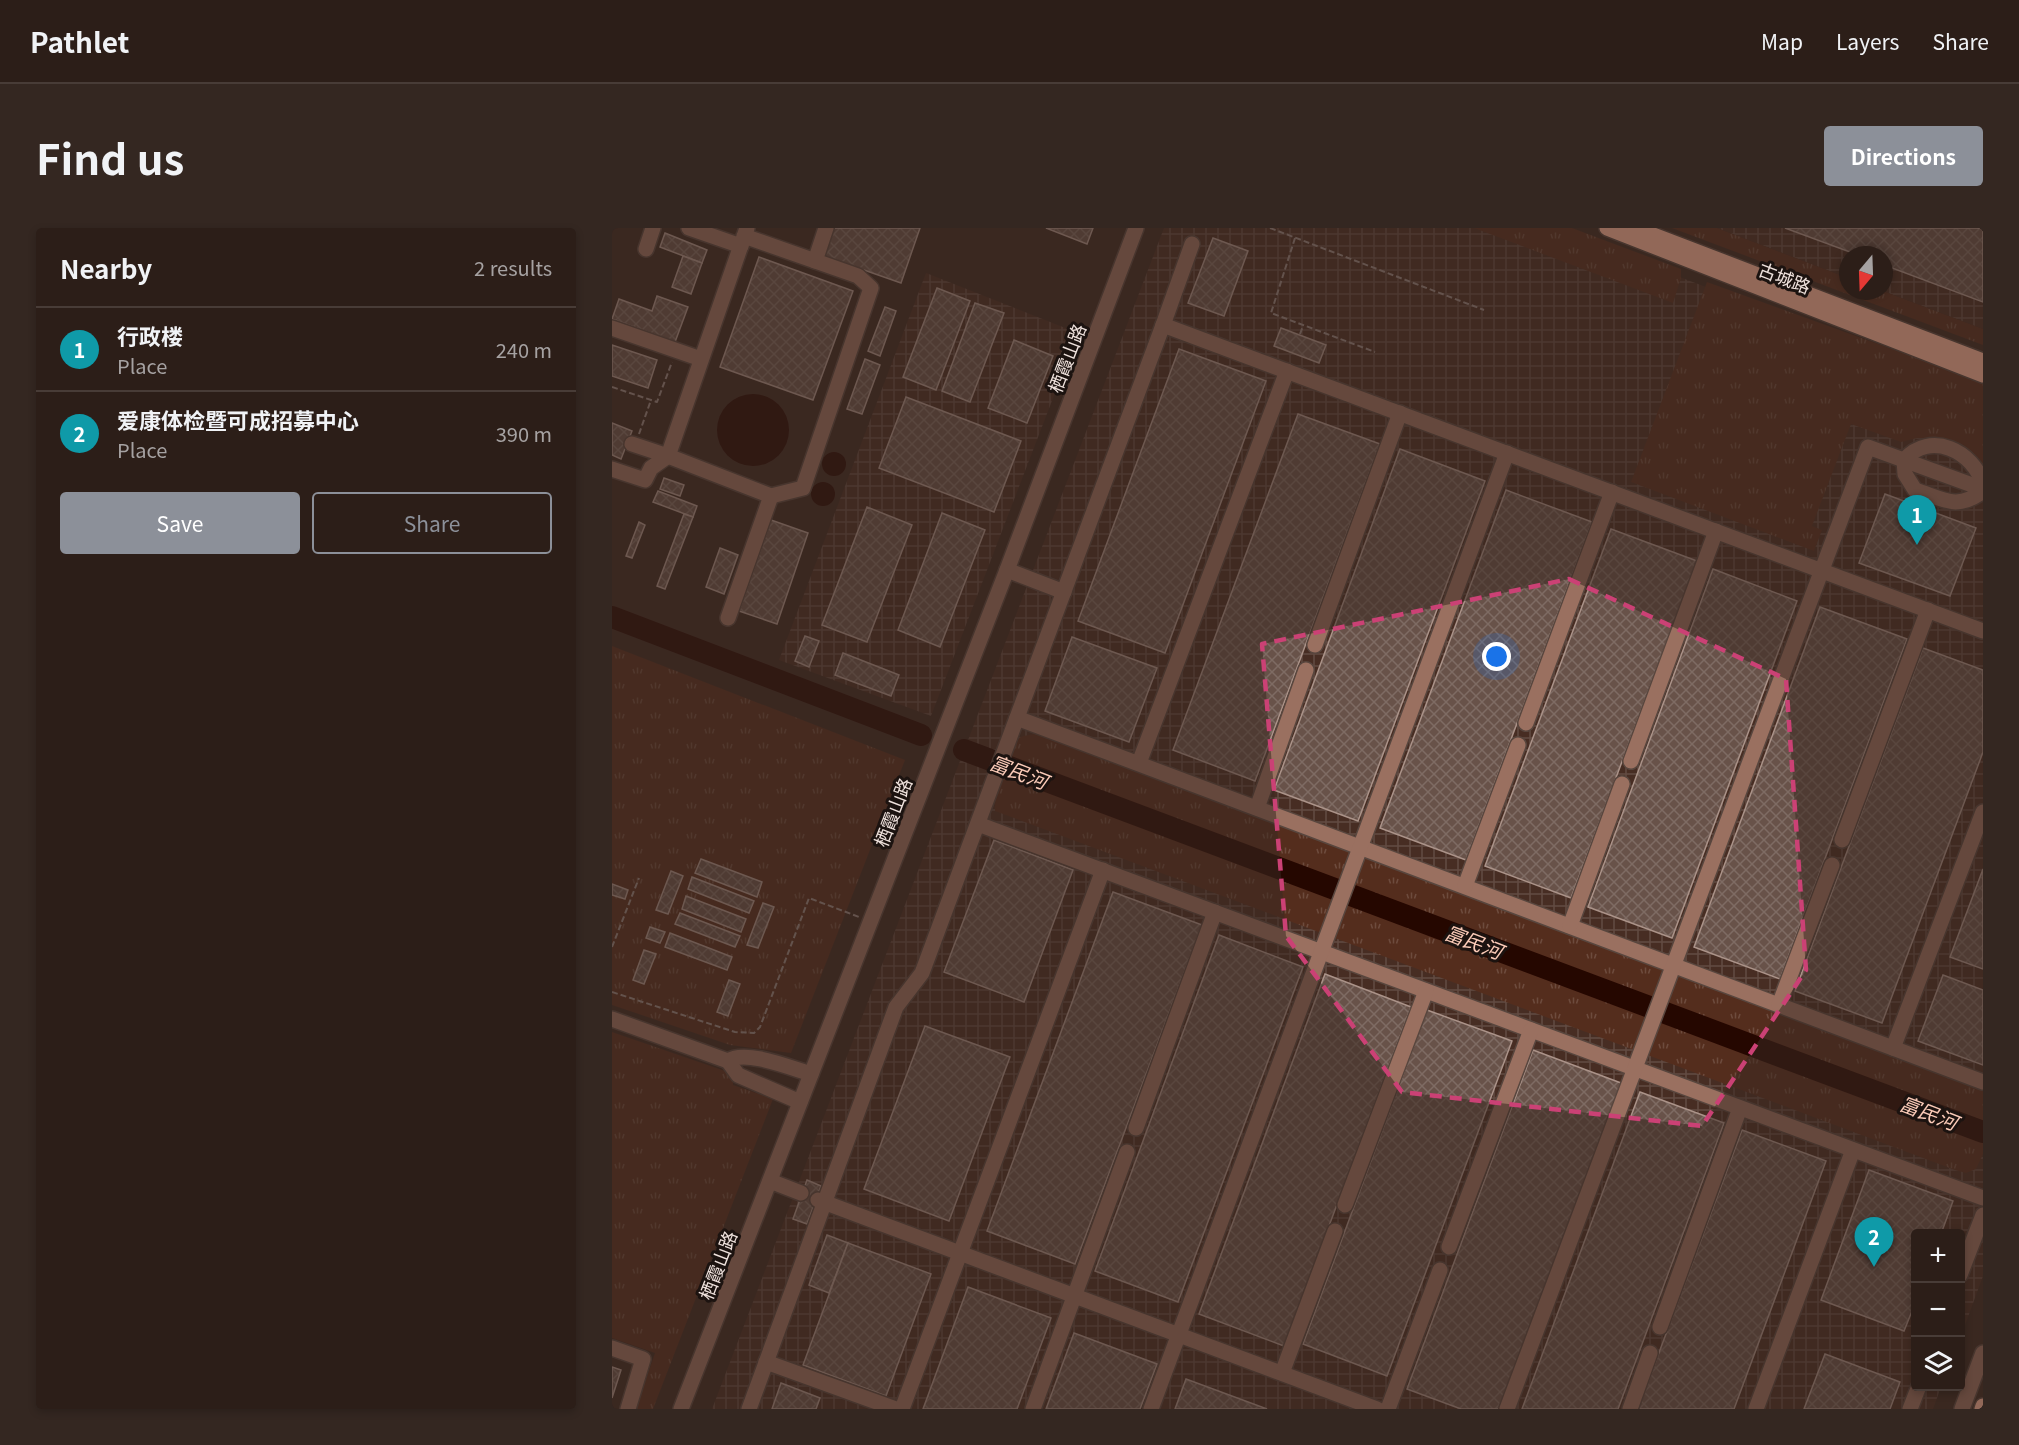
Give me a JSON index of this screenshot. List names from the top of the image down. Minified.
{"streets":{"main road":["古城路"],"street":["栖霞山路"]},"water":["富民河"],"north":"bottom","page":{"header":"Pathlet","nav":["Map","Layers","Share"],"title":"Find us","buttons":["Directions",["Save","Share"]],"heading":["Nearby","2 results"],"list":[{"mark":"1","name":"行政楼","note":"Place","value":"240 m"},{"mark":"2","name":"爱康体检暨可成招募中心","note":"Place","value":"390 m"}],"pins":["1","2"],"map_buttons":["+","−"]}}
